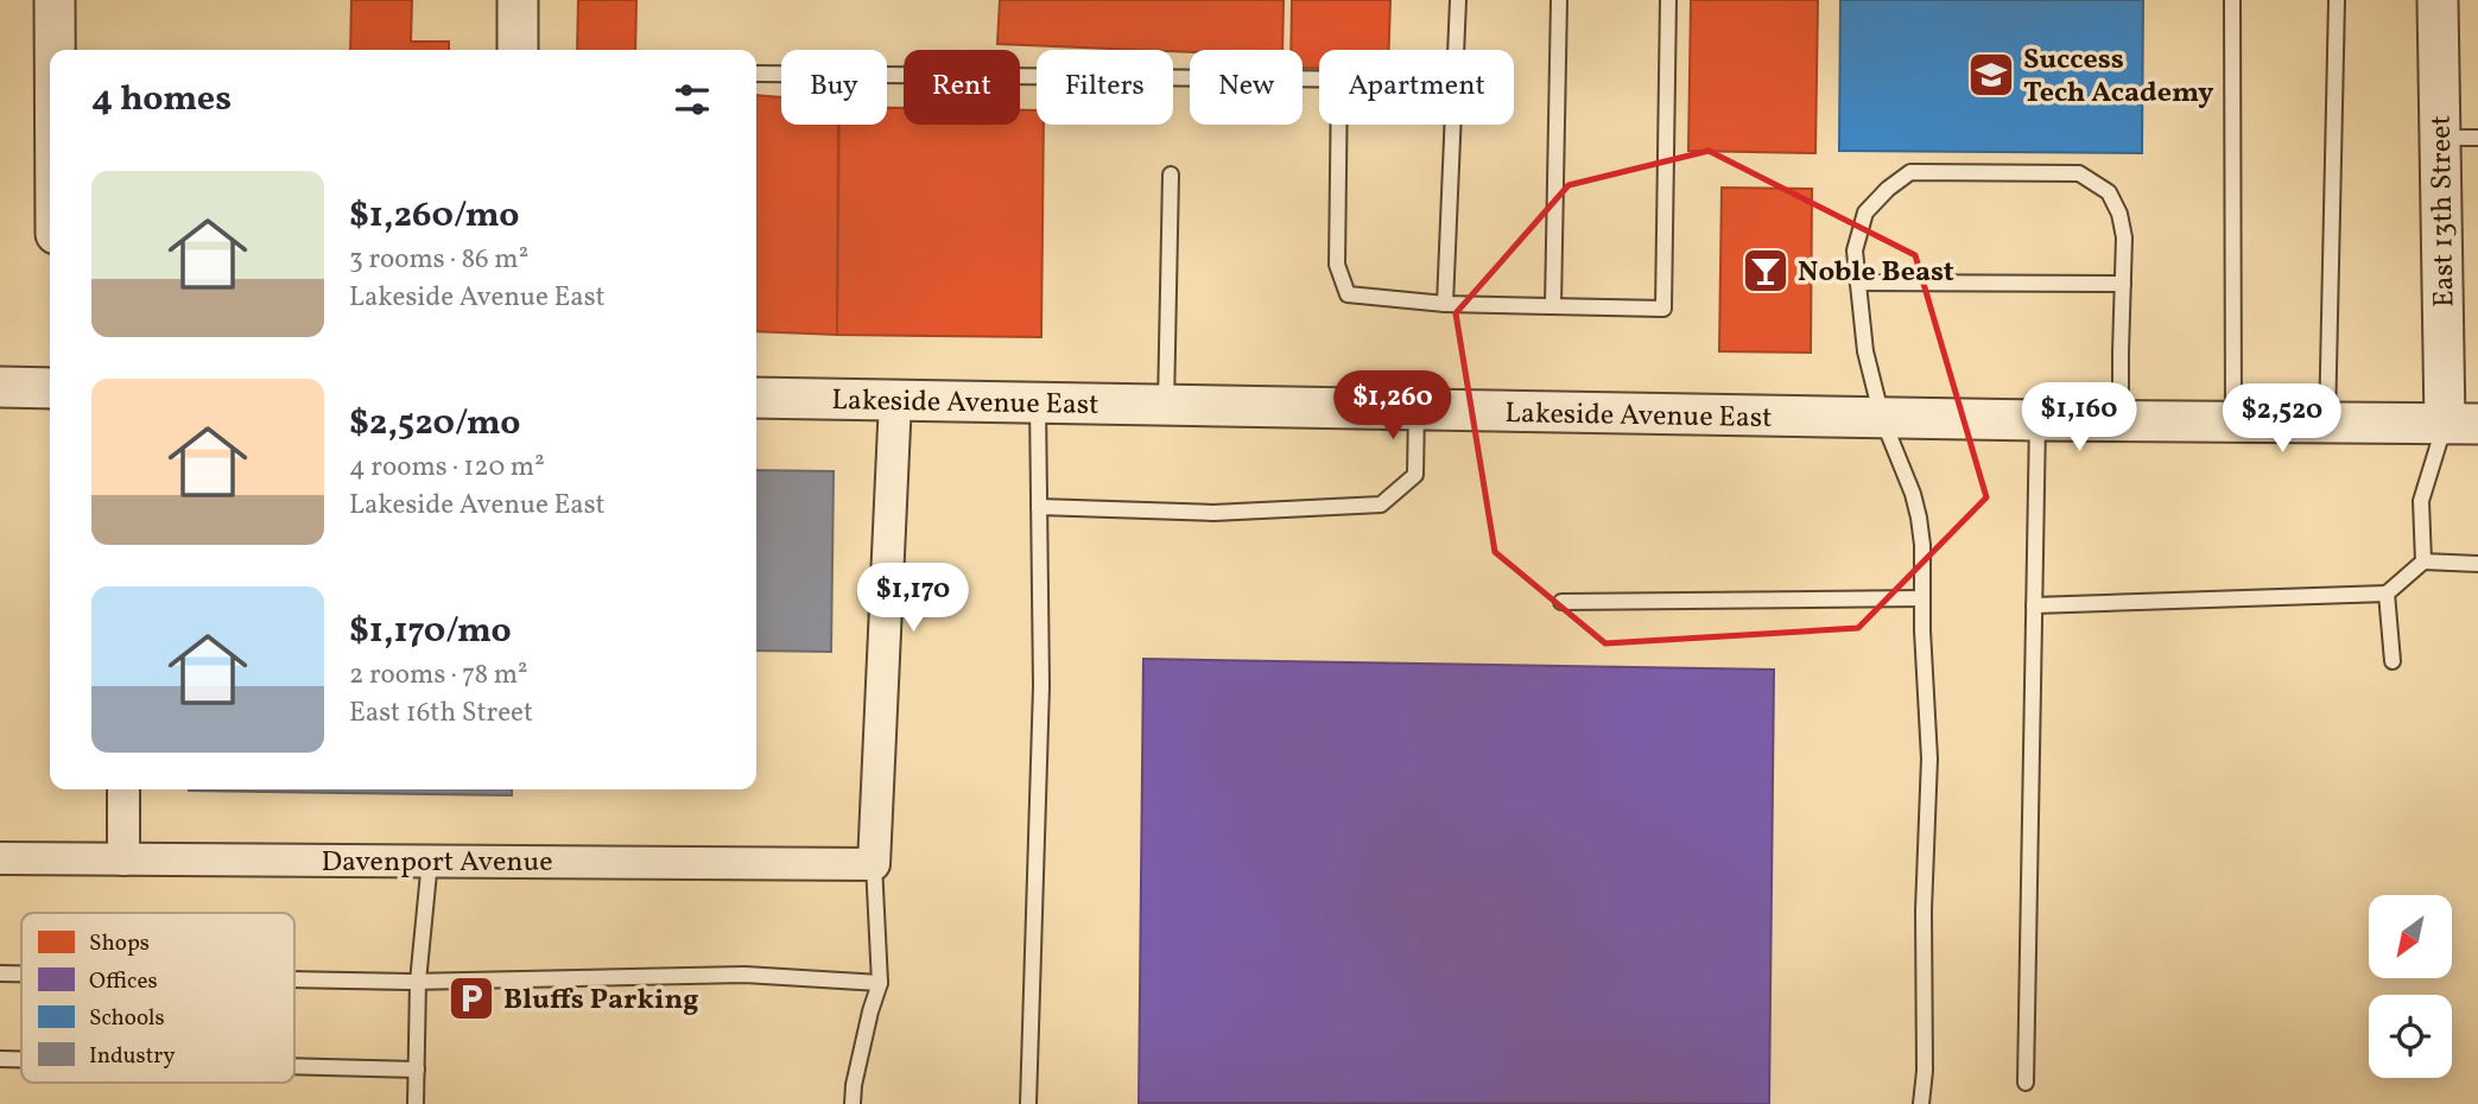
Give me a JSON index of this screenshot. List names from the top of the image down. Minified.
{"streets":{"street":["East 13th Street","Lakeside Avenue East","Davenport Avenue"]},"crossings":[["East 13th Street","Lakeside Avenue East"]],"places":{"school or university":["Success Tech Academy"],"bar":["Noble Beast"],"parking":["Bluffs Parking"]},"legend":["Shops","Offices","Schools","Industry"],"north":"bottom left","page":{"chip":["Buy","Rent","Filters","New","Apartment"],"heading":"4 homes","list":[{"name":"$1,260/mo","note":"3 rooms · 86 m² · Lakeside Avenue East"},{"name":"$2,520/mo","note":"4 rooms · 120 m² · Lakeside Avenue East"},{"name":"$1,170/mo","note":"2 rooms · 78 m² · East 16th Street"}],"price":["$1,260","$1,160","$2,520","$1,170"]}}
